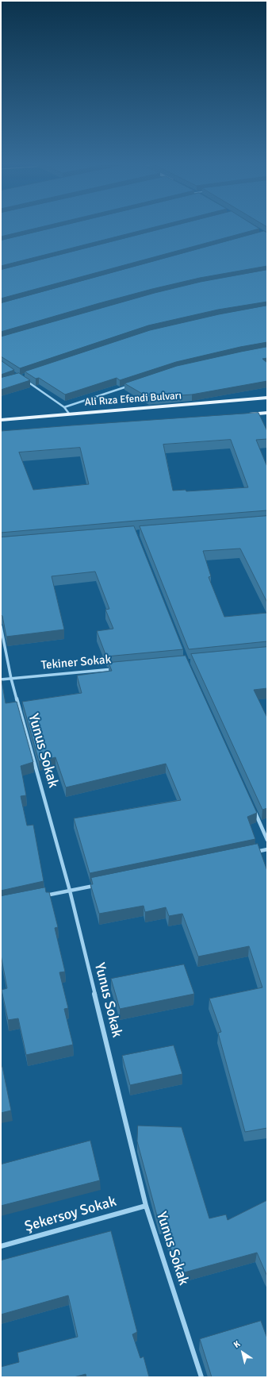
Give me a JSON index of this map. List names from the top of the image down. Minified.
{"streets":{"main road":["Ali Rıza Efendi Bulvarı"],"street":["Tekiner Sokak","Yunus Sokak","Şekersoy Sokak"]},"crossings":[["Tekiner Sokak","Yunus Sokak"],["Yunus Sokak","Şekersoy Sokak"]],"north":"top left"}
